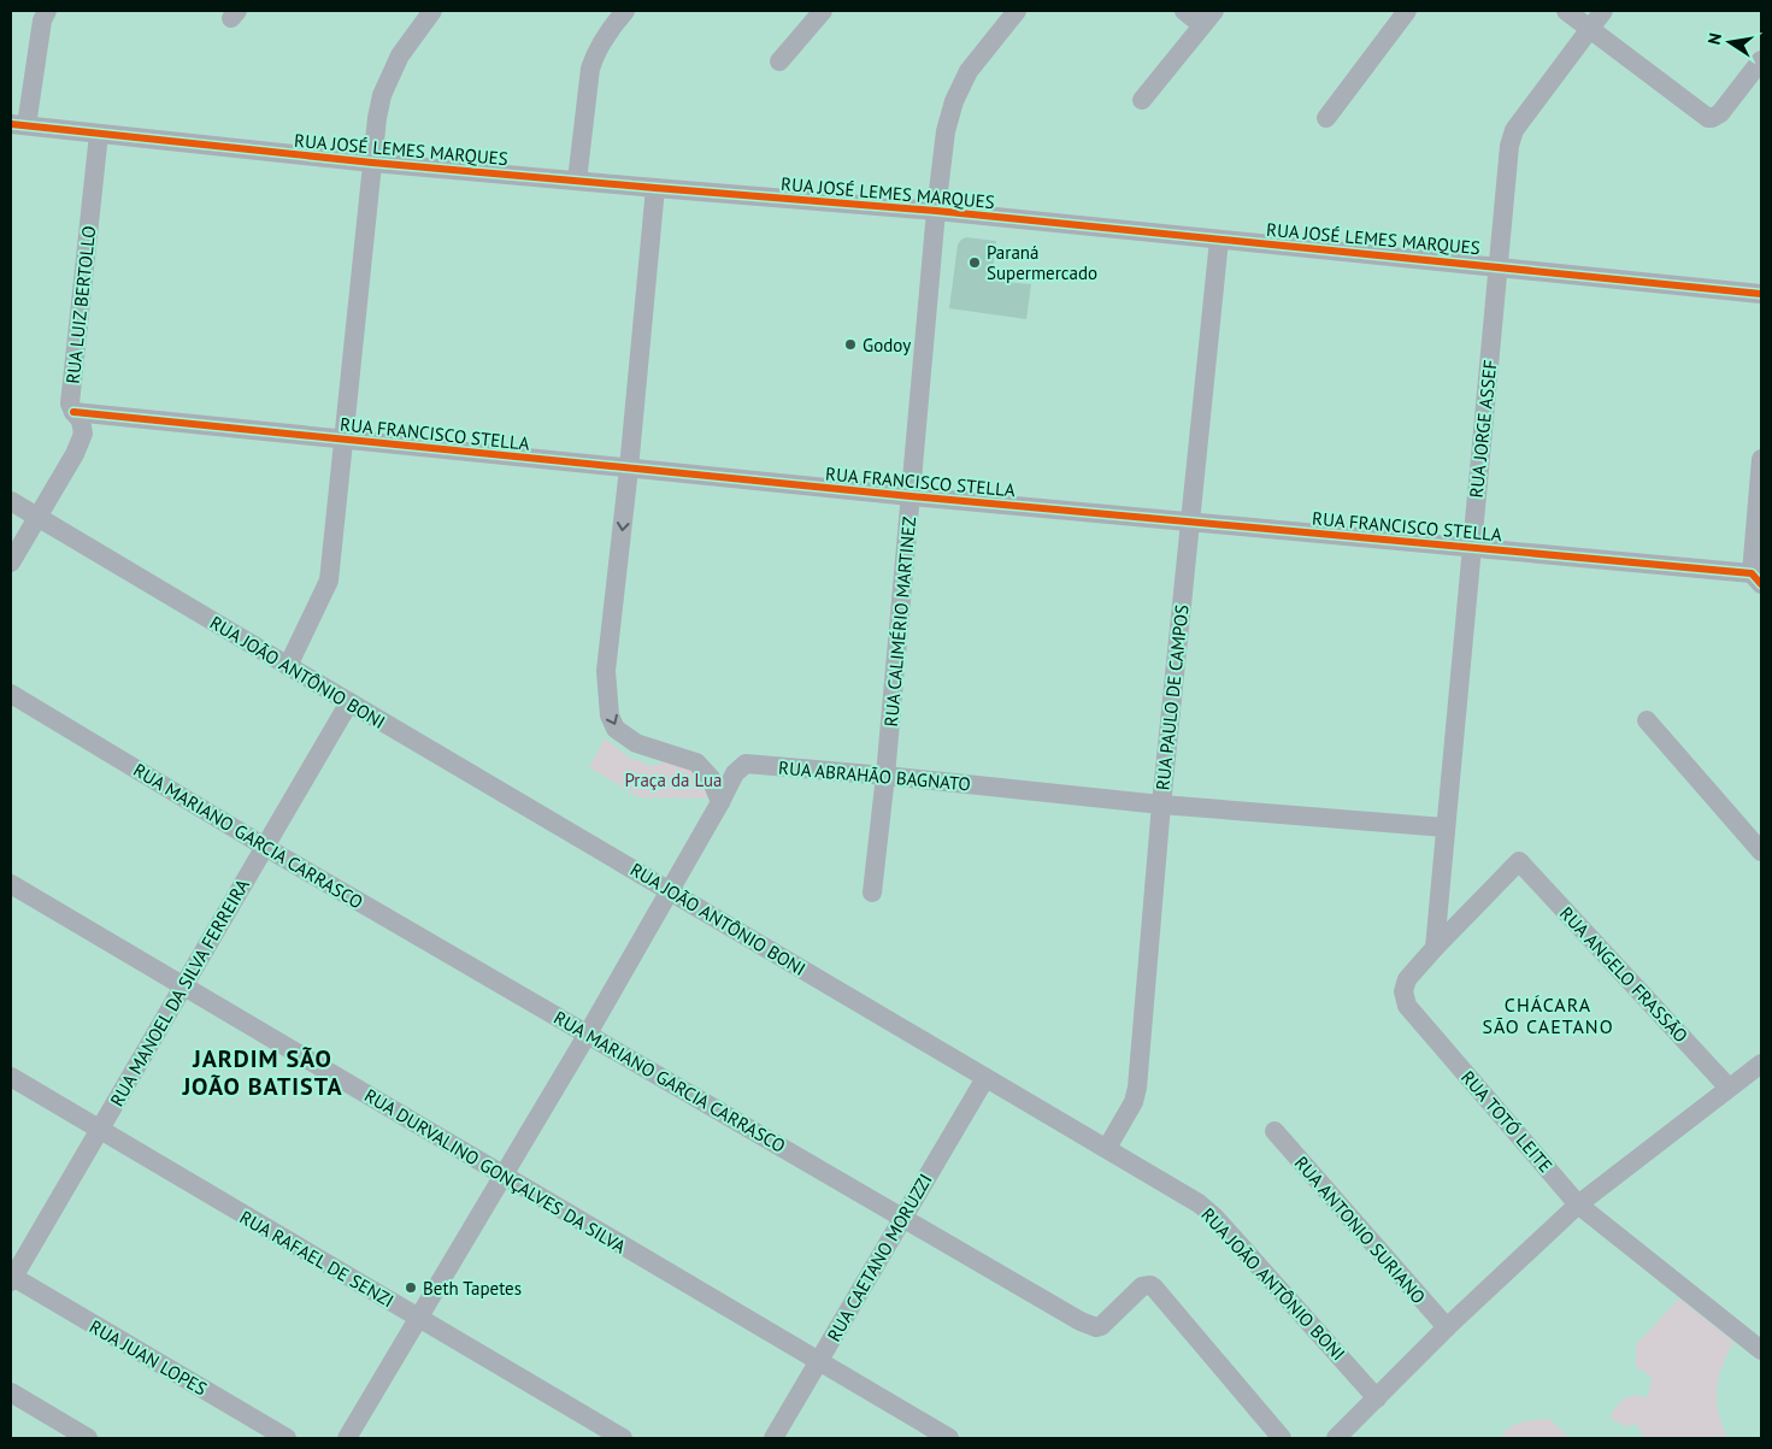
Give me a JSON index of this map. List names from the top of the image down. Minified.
{"streets":{"street":["RUA JOSÉ LEMES MARQUES","RUA LUIZ BERTOLLO","RUA JORGE ASSEF","RUA FRANCISCO STELLA","RUA CALIMÉRIO MARTINEZ","RUA JOÃO ANTÔNIO BONI","RUA PAULO DE CAMPOS","RUA ABRAHÃO BAGNATO","RUA MARIANO GARCIA CARRASCO","RUA ANGELO FRASSÃO","RUA MANOEL DA SILVA FERREIRA","RUA TOTÓ LEITE","RUA DURVALINO GONÇALVES DA SILVA","RUA ANTONIO SURIANO","RUA CAETANO MORUZZI","RUA RAFAEL DE SENZI","RUA JUAN LOPES"]},"crossings":[["RUA JOSÉ LEMES MARQUES","RUA LUIZ BERTOLLO"],["RUA JOSÉ LEMES MARQUES","RUA JORGE ASSEF"],["RUA JOSÉ LEMES MARQUES","RUA CALIMÉRIO MARTINEZ"],["RUA JOSÉ LEMES MARQUES","RUA PAULO DE CAMPOS"],["RUA LUIZ BERTOLLO","RUA FRANCISCO STELLA"],["RUA LUIZ BERTOLLO","RUA JOÃO ANTÔNIO BONI"],["RUA JORGE ASSEF","RUA FRANCISCO STELLA"],["RUA JORGE ASSEF","RUA ABRAHÃO BAGNATO"],["RUA JORGE ASSEF","RUA TOTÓ LEITE"],["RUA FRANCISCO STELLA","RUA CALIMÉRIO MARTINEZ"],["RUA FRANCISCO STELLA","RUA PAULO DE CAMPOS"],["RUA CALIMÉRIO MARTINEZ","RUA ABRAHÃO BAGNATO"],["RUA JOÃO ANTÔNIO BONI","RUA PAULO DE CAMPOS"],["RUA JOÃO ANTÔNIO BONI","RUA MANOEL DA SILVA FERREIRA"],["RUA JOÃO ANTÔNIO BONI","RUA CAETANO MORUZZI"],["RUA PAULO DE CAMPOS","RUA ABRAHÃO BAGNATO"],["RUA MARIANO GARCIA CARRASCO","RUA MANOEL DA SILVA FERREIRA"],["RUA MARIANO GARCIA CARRASCO","RUA CAETANO MORUZZI"],["RUA ANGELO FRASSÃO","RUA TOTÓ LEITE"],["RUA MANOEL DA SILVA FERREIRA","RUA DURVALINO GONÇALVES DA SILVA"],["RUA MANOEL DA SILVA FERREIRA","RUA RAFAEL DE SENZI"],["RUA MANOEL DA SILVA FERREIRA","RUA JUAN LOPES"],["RUA DURVALINO GONÇALVES DA SILVA","RUA CAETANO MORUZZI"]],"districts":["CHÁCARA SÃO CAETANO","JARDIM SÃO JOÃO BATISTA"],"parks":["Praça da Lua"],"places":["Paraná Supermercado","Godoy","Beth Tapetes"],"north":"left"}
